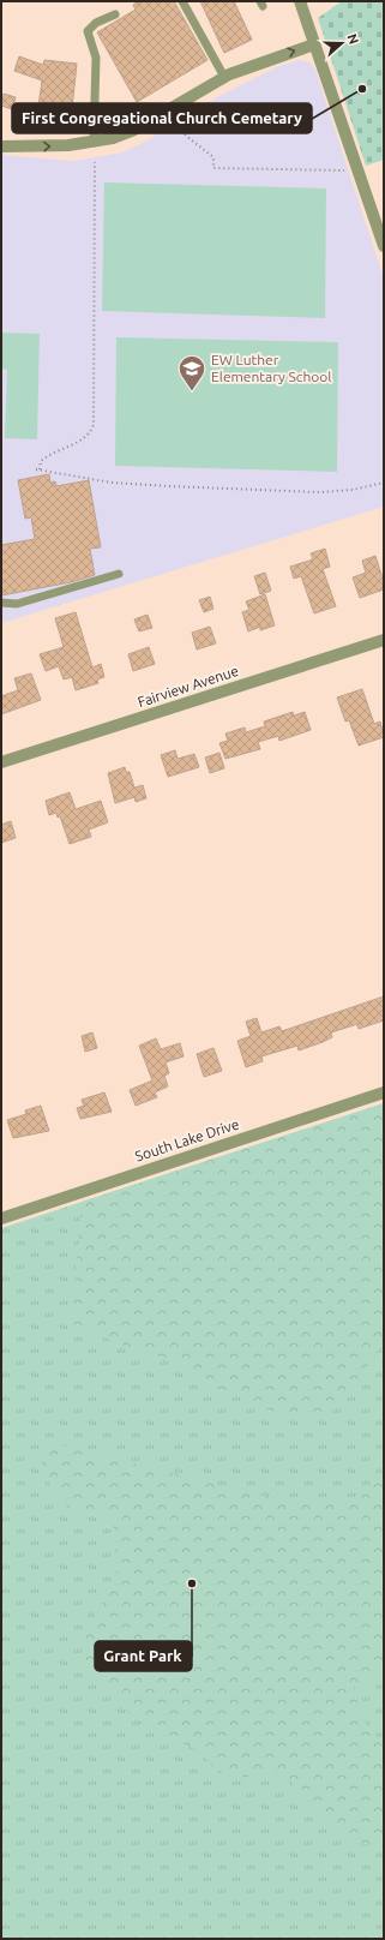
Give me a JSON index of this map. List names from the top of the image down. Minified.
{"streets":{"street":["Fairview Avenue","South Lake Drive"]},"places":{"other":["First Congregational Church Cemetary","Grant Park"],"school or university":["EW Luther Elementary School"]},"north":"right"}
